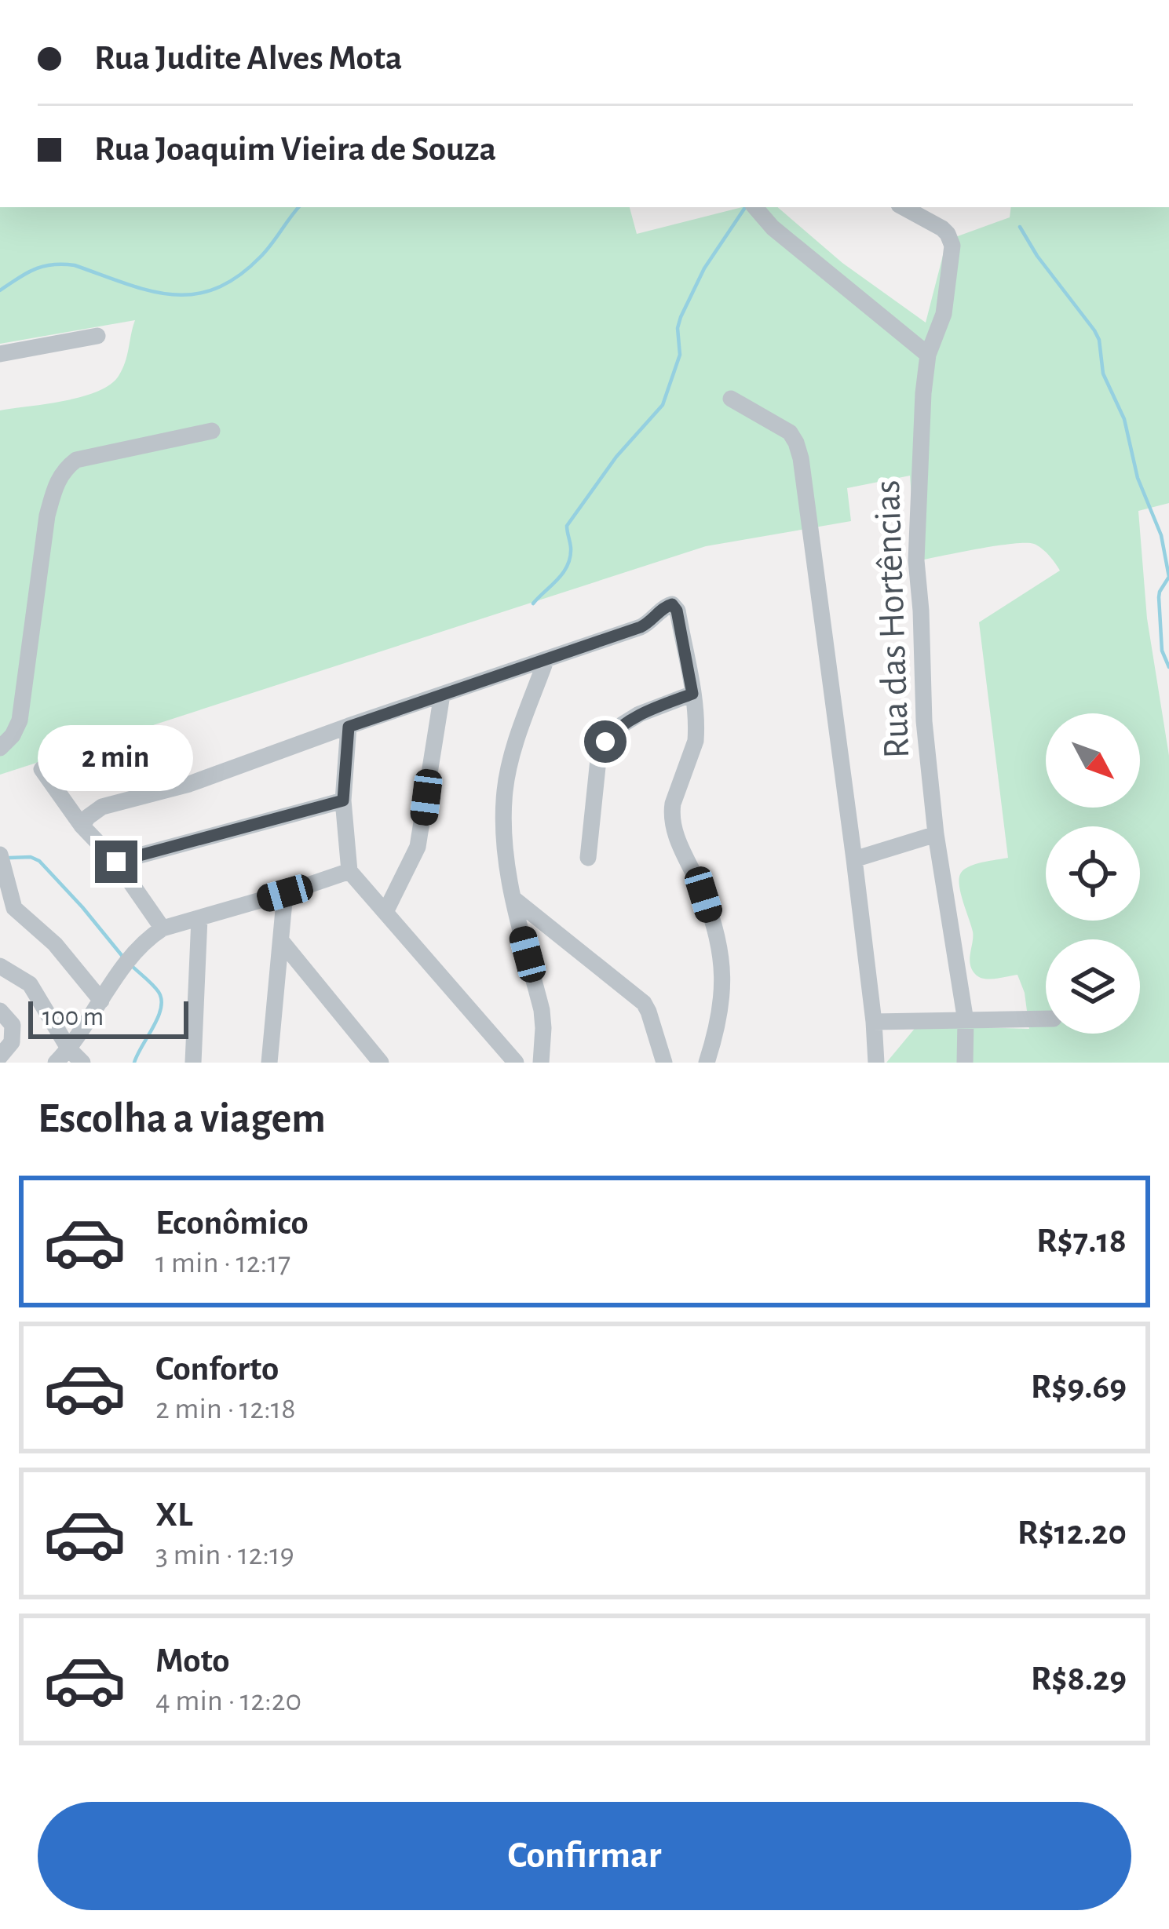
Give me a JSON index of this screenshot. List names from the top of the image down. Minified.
{"streets":{"street":["Rua das Hortências"]},"scale_bar":"100 m","north":"bottom right","page":{"banner":["Rua Judite Alves Mota","Rua Joaquim Vieira de Souza"],"bubble":"2 min","scale":"100 m","heading":"Escolha a viagem","list":[{"name":"Econômico","note":"1 min · 12:17","value":"R$7.18"},{"name":"Conforto","note":"2 min · 12:18","value":"R$9.69"},{"name":"XL","note":"3 min · 12:19","value":"R$12.20"},{"name":"Moto","note":"4 min · 12:20","value":"R$8.29"}],"buttons":"Confirmar"}}
